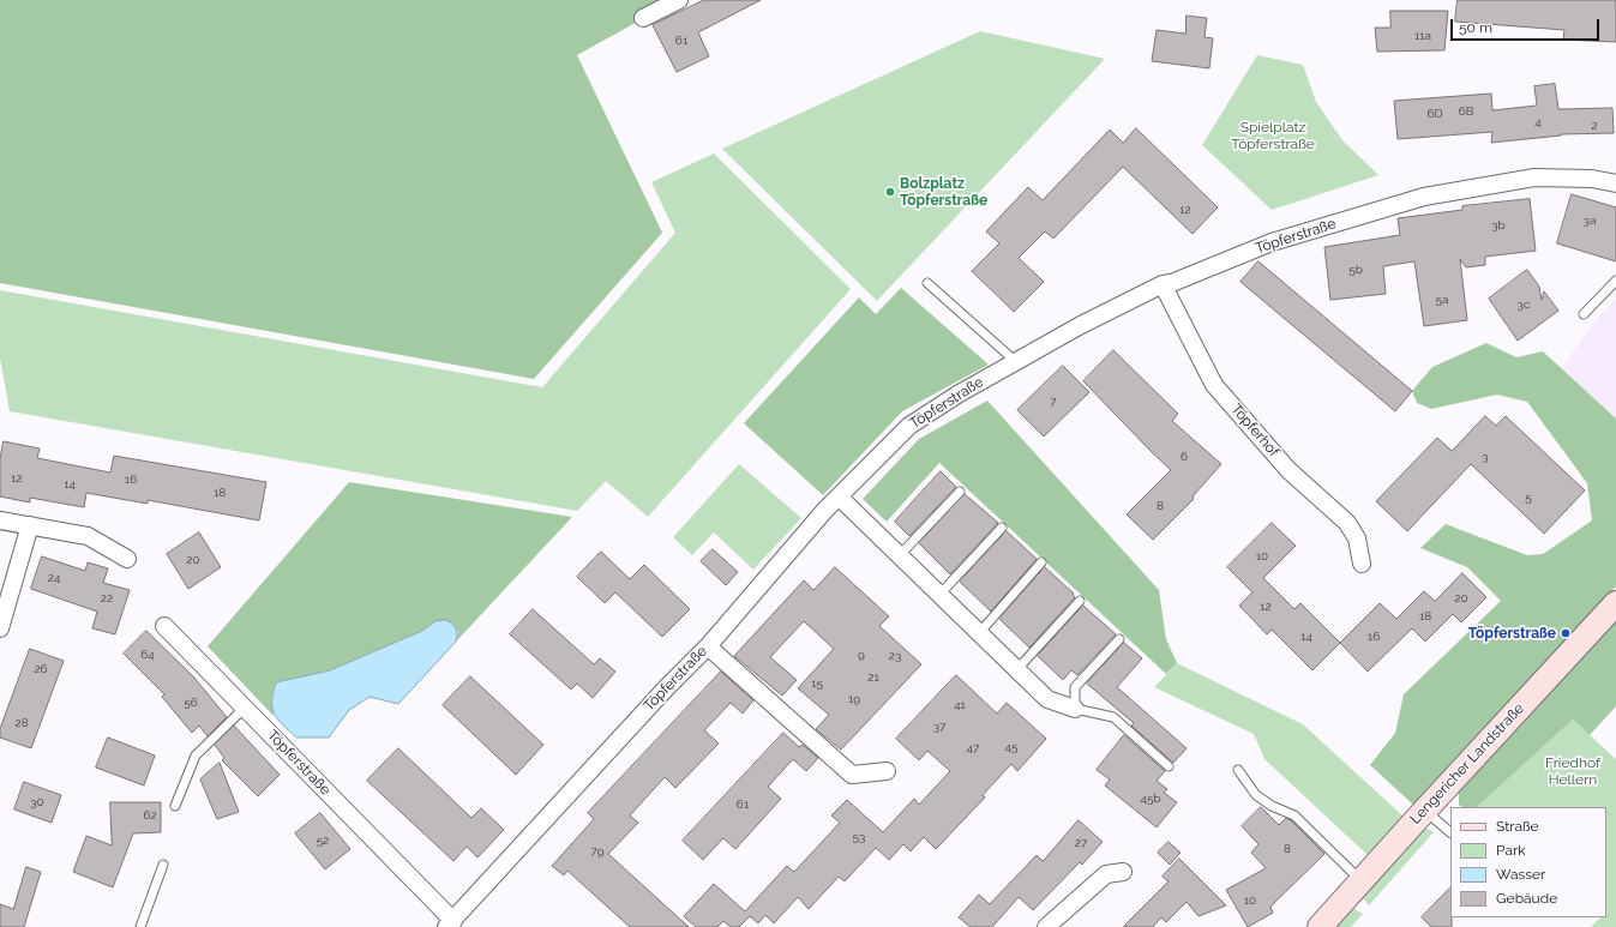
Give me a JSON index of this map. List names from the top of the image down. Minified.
{"streets":{"main road":["Lengericher Landstraße"],"street":["Töpferstraße","Töpferhof"]},"crossings":[["Töpferstraße","Töpferhof"]],"parks":["Spielplatz Töpferstraße","Friedhof Hellern"],"places":["Bolzplatz Töpferstraße","Töpferstraße"],"house_numbers":["11a","61","6B","6D","4","2","12","3a","3b","5b","5a","3c","7","6","3","12","16","14","18","5","8","10","20","24","22","20","12","18","14","16","64","9","23","26","21","15","19","56","41","28","37","45","47","45b","30","61","62","53","52","27","8","79","10"],"legend":["Straße","Park","Wasser","Gebäude"],"scale_bar":"50 m"}
